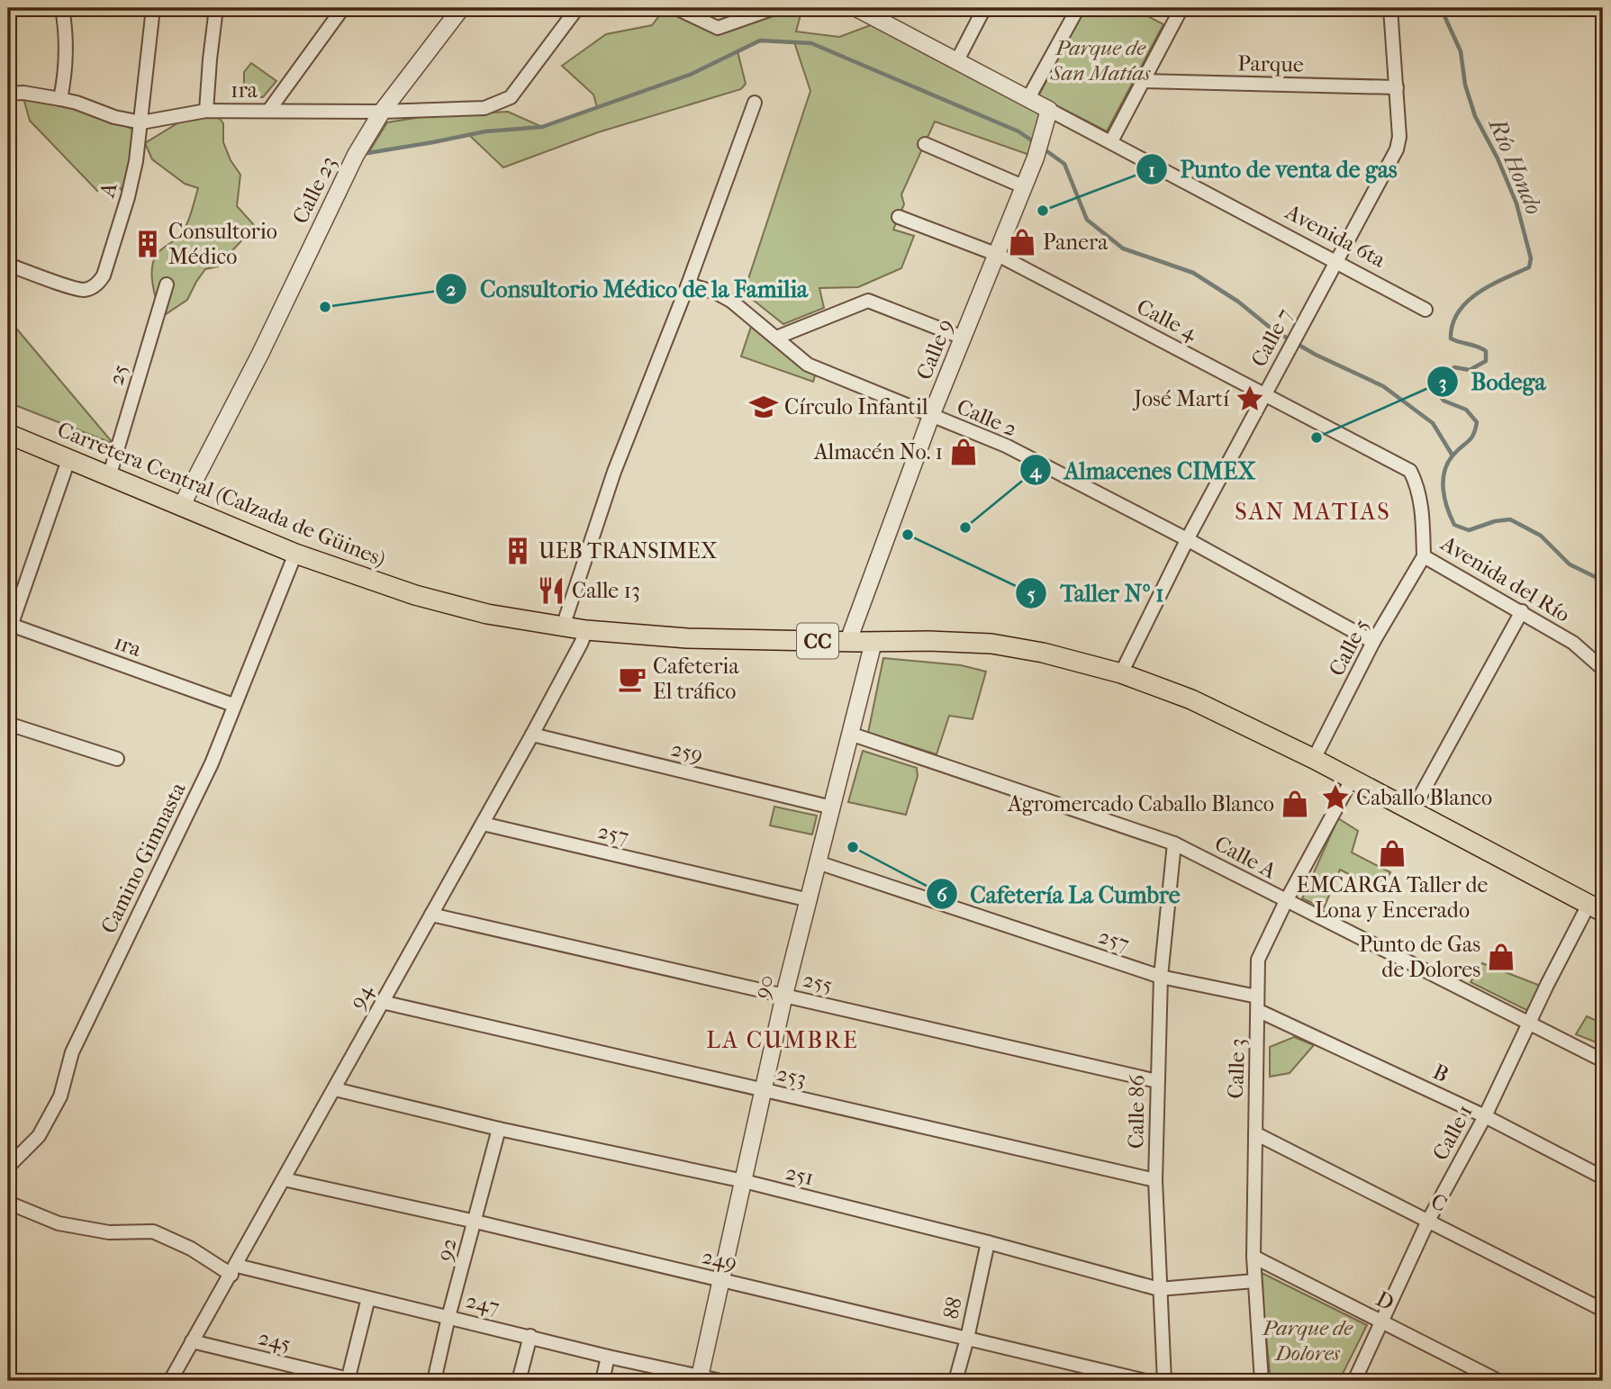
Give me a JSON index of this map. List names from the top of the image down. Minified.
{"streets":{"main road":["Carretera Central (Calzada de Güines)","CC"],"street":["Parque","1ra","A","Calle 23","Avenida 6ta","Calle 4","Calle 7","Calle 9","25","Calle 2","Avenida del Río","Calle 5","259","257","Calle A","Camino Gimnasta","255","90","94","Calle 3","B","253","Calle 86","Calle 1","251","C","92","249","D","247","88","245"]},"crossings":[["Parque","Calle 7"],["1ra","A"],["1ra","Calle 23"],["1ra","Camino Gimnasta"],["Calle 23","Carretera Central (Calzada de Güines)"],["Avenida 6ta","Calle 7"],["Avenida 6ta","Calle 9"],["Calle 4","Calle 7"],["Calle 4","Calle 9"],["Calle 4","Avenida del Río"],["Calle 7","Calle 2"],["Calle 7","Carretera Central (Calzada de Güines)"],["Calle 9","Calle 2"],["Calle 9","Carretera Central (Calzada de Güines)"],["25","Carretera Central (Calzada de Güines)"],["Calle 2","Calle 5"],["Carretera Central (Calzada de Güines)","Calle 5"],["Carretera Central (Calzada de Güines)","Camino Gimnasta"],["Carretera Central (Calzada de Güines)","90"],["Carretera Central (Calzada de Güines)","94"],["Carretera Central (Calzada de Güines)","Calle 3"],["Carretera Central (Calzada de Güines)","Calle 1"],["Avenida del Río","Calle 5"],["259","90"],["259","94"],["257","90"],["257","94"],["257","Calle 3"],["257","Calle 86"],["Calle A","90"],["Calle A","Calle 3"],["Calle A","Calle 86"],["Calle A","Calle 1"],["255","90"],["255","94"],["255","Calle 86"],["90","253"],["90","251"],["90","249"],["90","247"],["94","253"],["94","251"],["94","249"],["94","247"],["94","245"],["Calle 3","B"],["Calle 3","251"],["Calle 3","C"],["Calle 3","D"],["B","Calle 1"],["253","Calle 86"],["Calle 86","251"],["Calle 1","C"],["Calle 1","D"],["251","92"],["251","88"],["92","249"],["92","247"],["249","88"]],"districts":["SAN MATIAS","LA CUMBRE"],"water":["Río Hondo"],"parks":["Parque de San Matías","Parque de Dolores"],"places":{"other":["Punto de venta de gas","Consultorio Médico de la Familia","Bodega","Almacenes CIMEX","Taller Nº 1","Cafetería La Cumbre"],"shop":["Panera","Almacén No. 1","Agromercado Caballo Blanco","EMCARGA Taller de Lona y Encerado","Punto de Gas de Dolores"],"building":["Consultorio Médico","UEB TRANSIMEX"],"place":["José Martí","Caballo Blanco"],"school or university":["Círculo Infantil"],"restaurant":["Calle 13"],"cafe":["Cafeteria El tráfico"]}}
